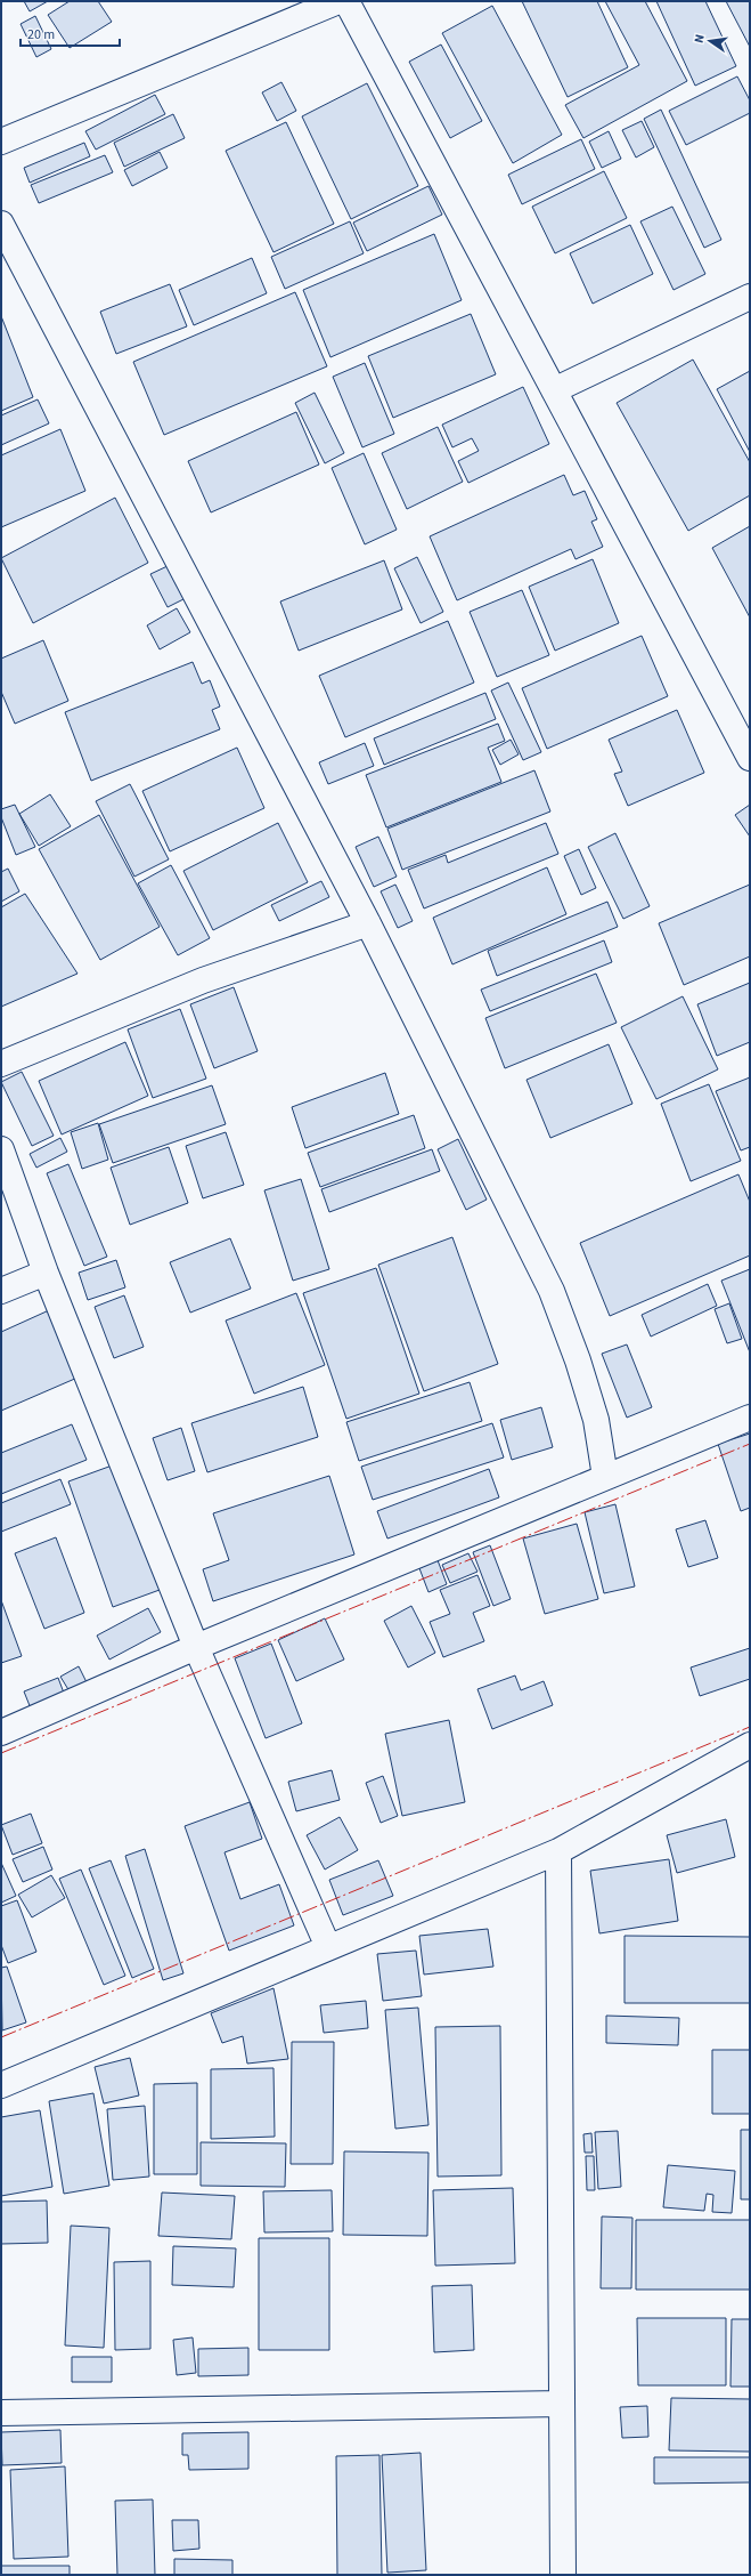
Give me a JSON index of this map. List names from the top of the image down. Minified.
{"scale_bar":"20 m","north":"left"}
